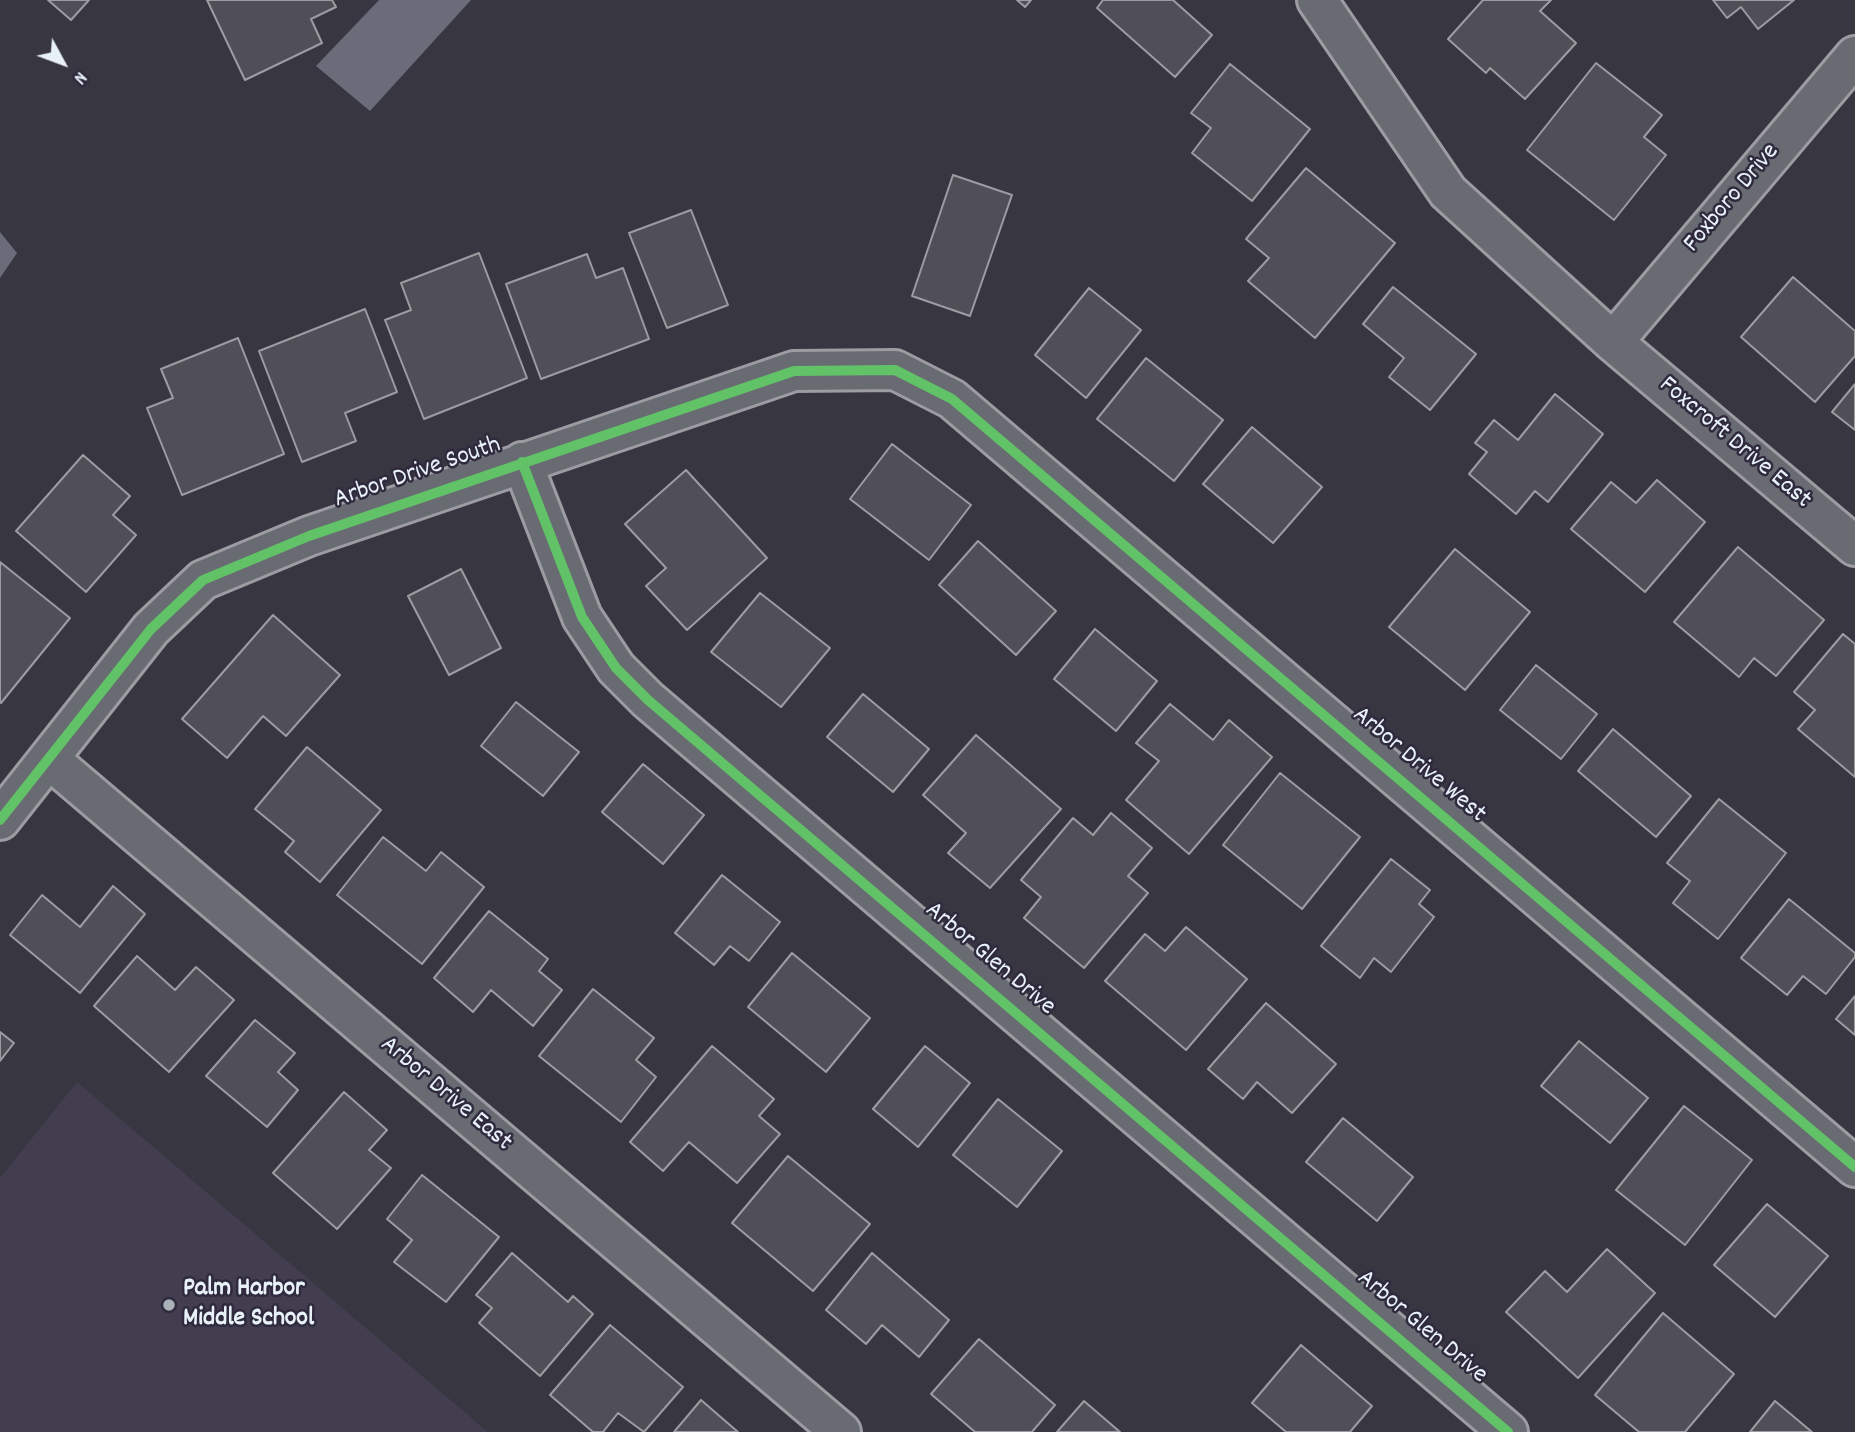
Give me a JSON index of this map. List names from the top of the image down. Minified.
{"streets":{"street":["Foxboro Drive","Foxcroft Drive East","Arbor Drive South","Arbor Drive West","Arbor Glen Drive","Arbor Drive East"]},"crossings":[["Foxboro Drive","Foxcroft Drive East"],["Arbor Drive South","Arbor Drive West"],["Arbor Drive South","Arbor Glen Drive"],["Arbor Drive South","Arbor Drive East"]],"places":["Palm Harbor Middle School"],"north":"bottom right"}
